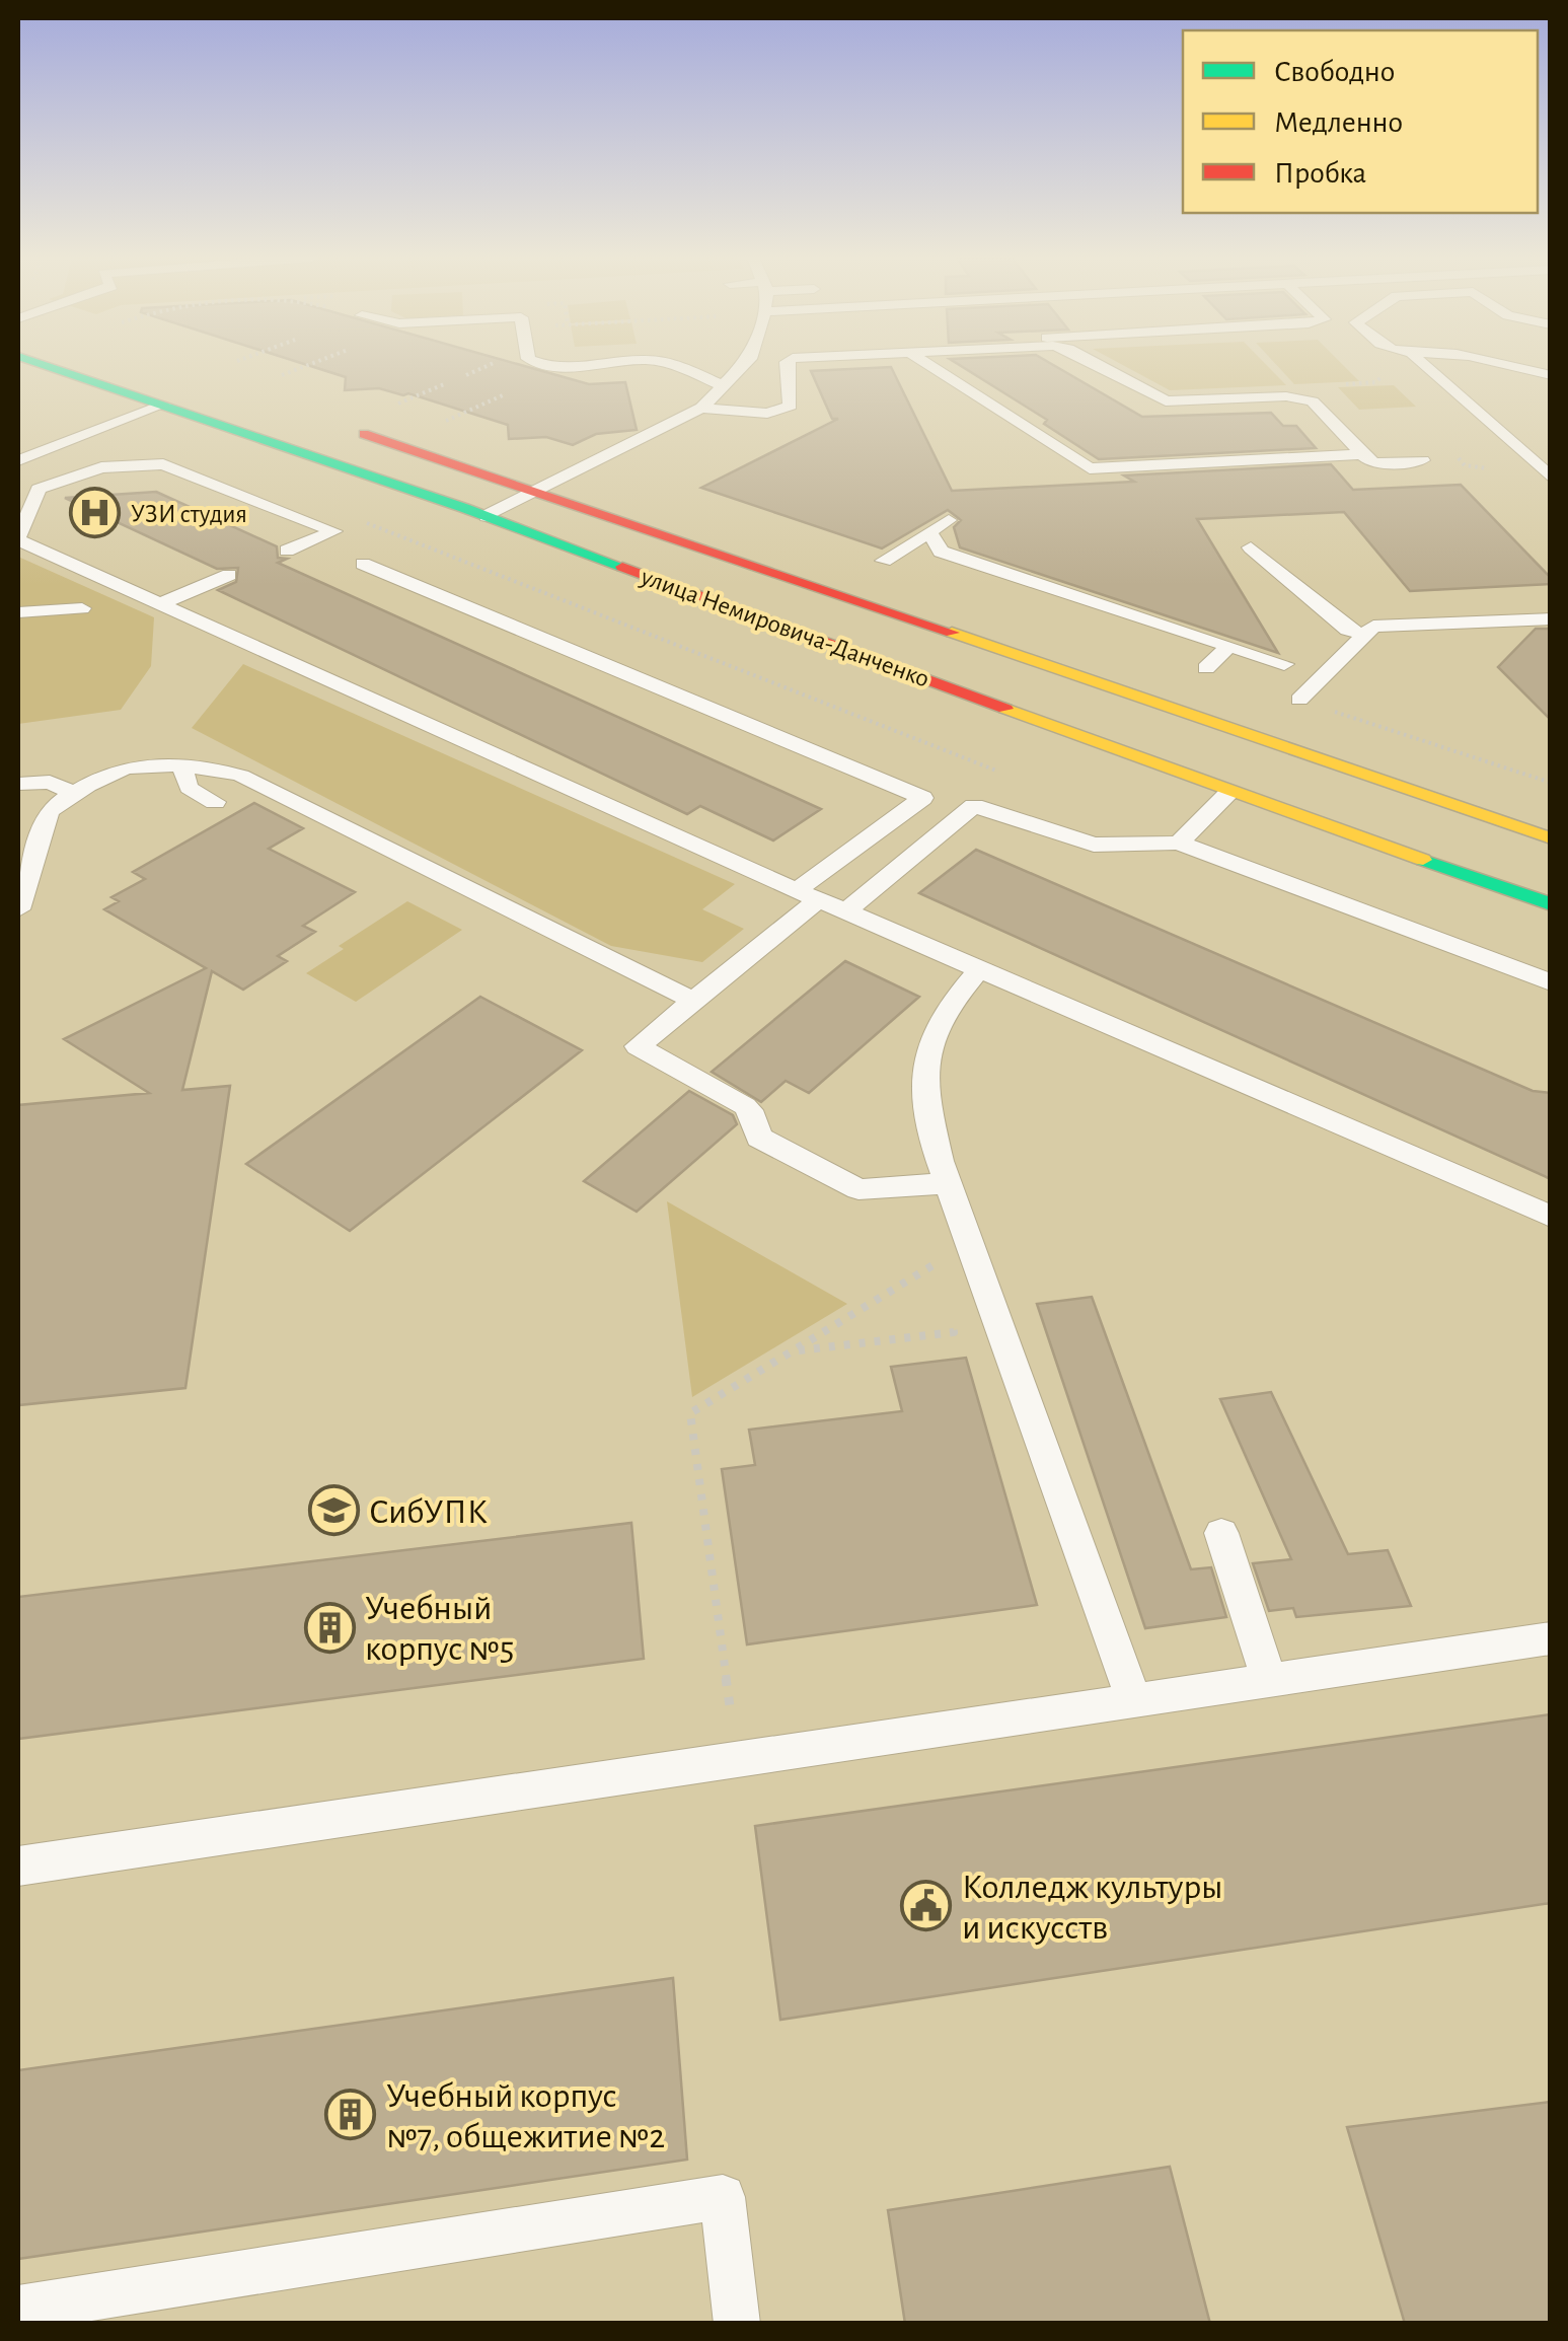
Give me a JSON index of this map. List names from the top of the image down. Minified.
{"streets":{"main road":["улица Немировича-Данченко"]},"places":{"hospital":["УЗИ студия"],"school or university":["СибУПК"],"building":["Учебный корпус №5","Учебный корпус №7, общежитие №2"],"public building":["Колледж культуры и искусств"]},"legend":["Свободно","Медленно","Пробка"]}
